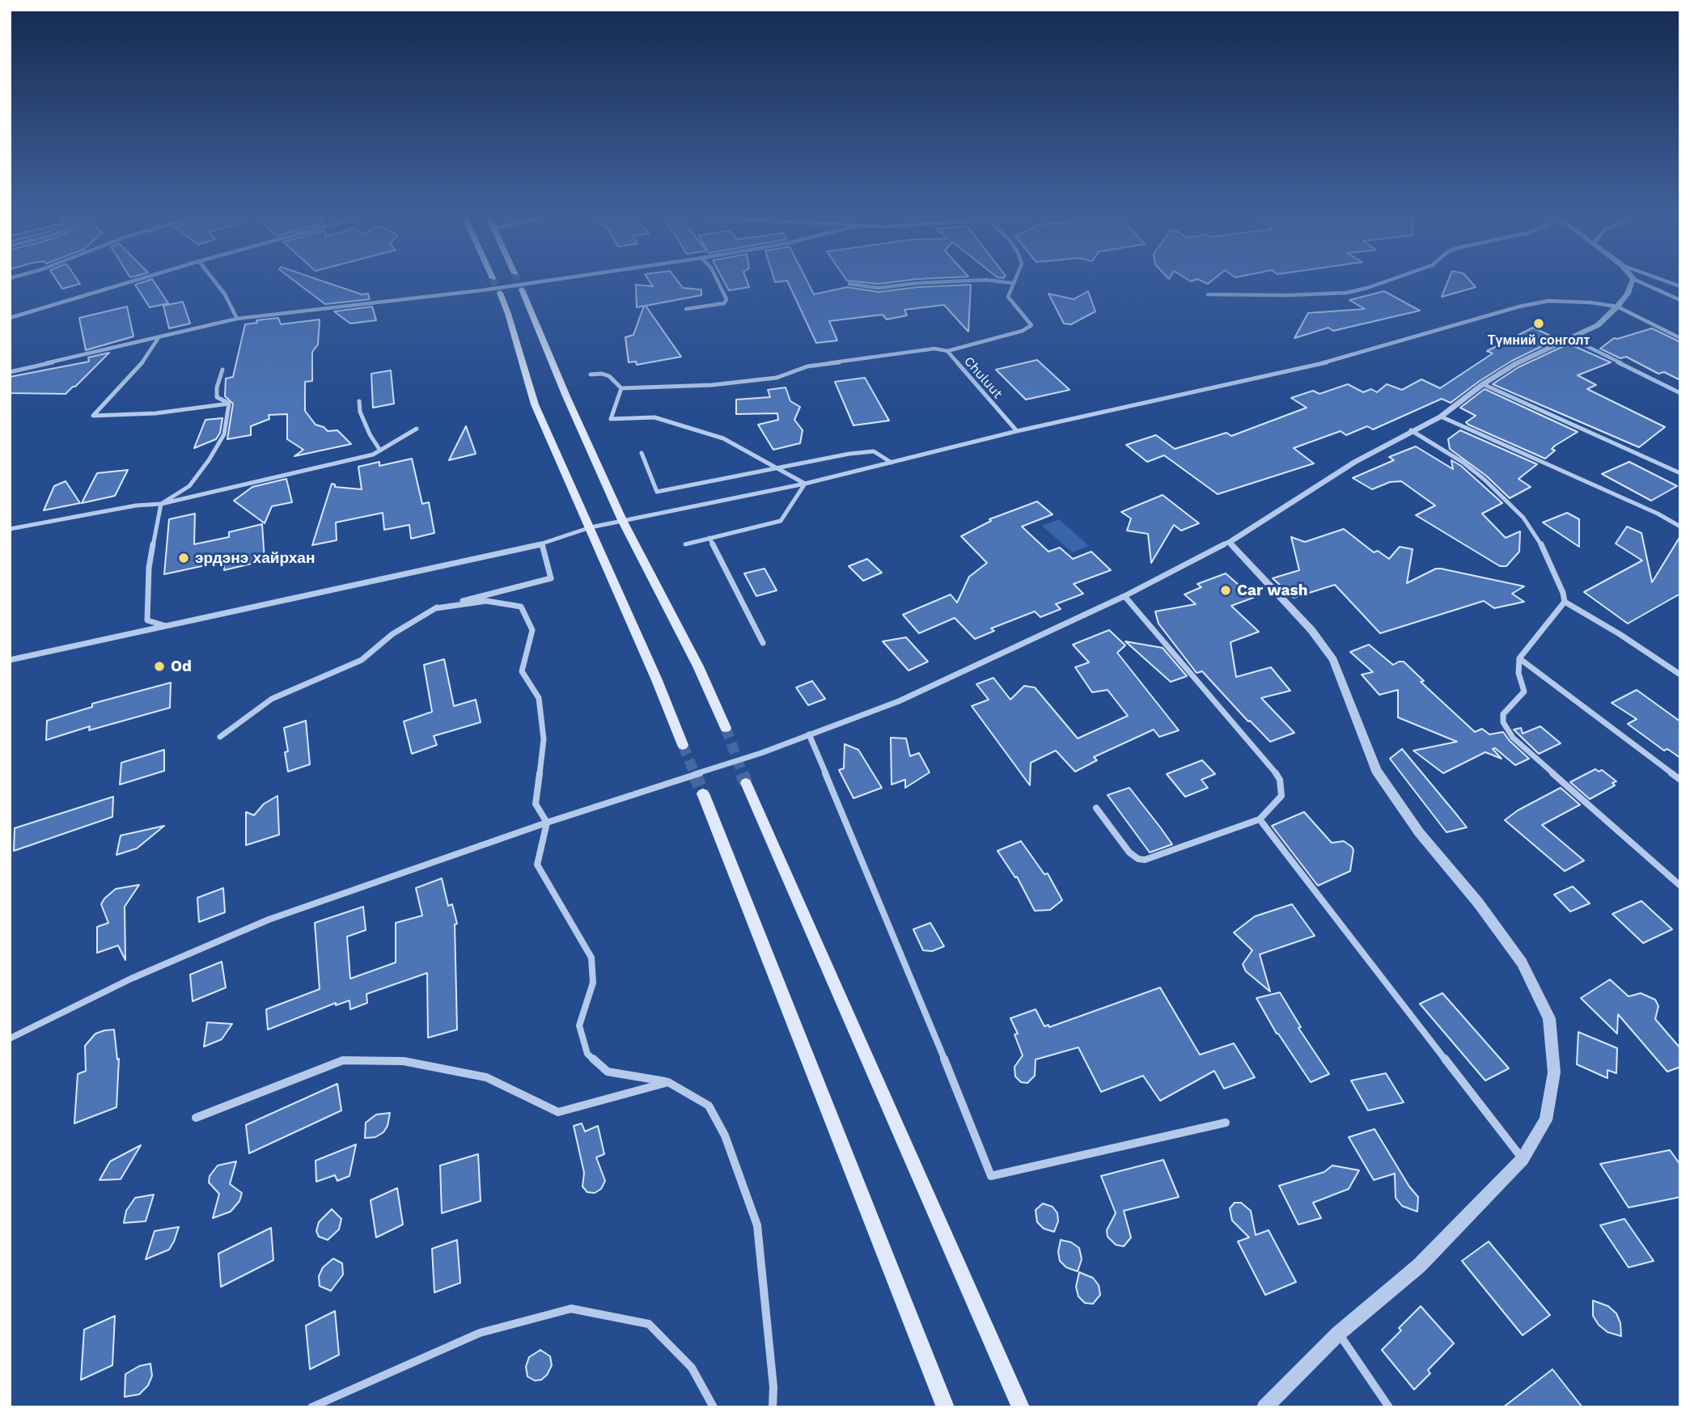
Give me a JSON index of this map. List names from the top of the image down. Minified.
{"streets":{"street":["Chuluut"]},"places":["Түмний сонголт","эрдэнэ хайрхан","Car wash","Od"]}
